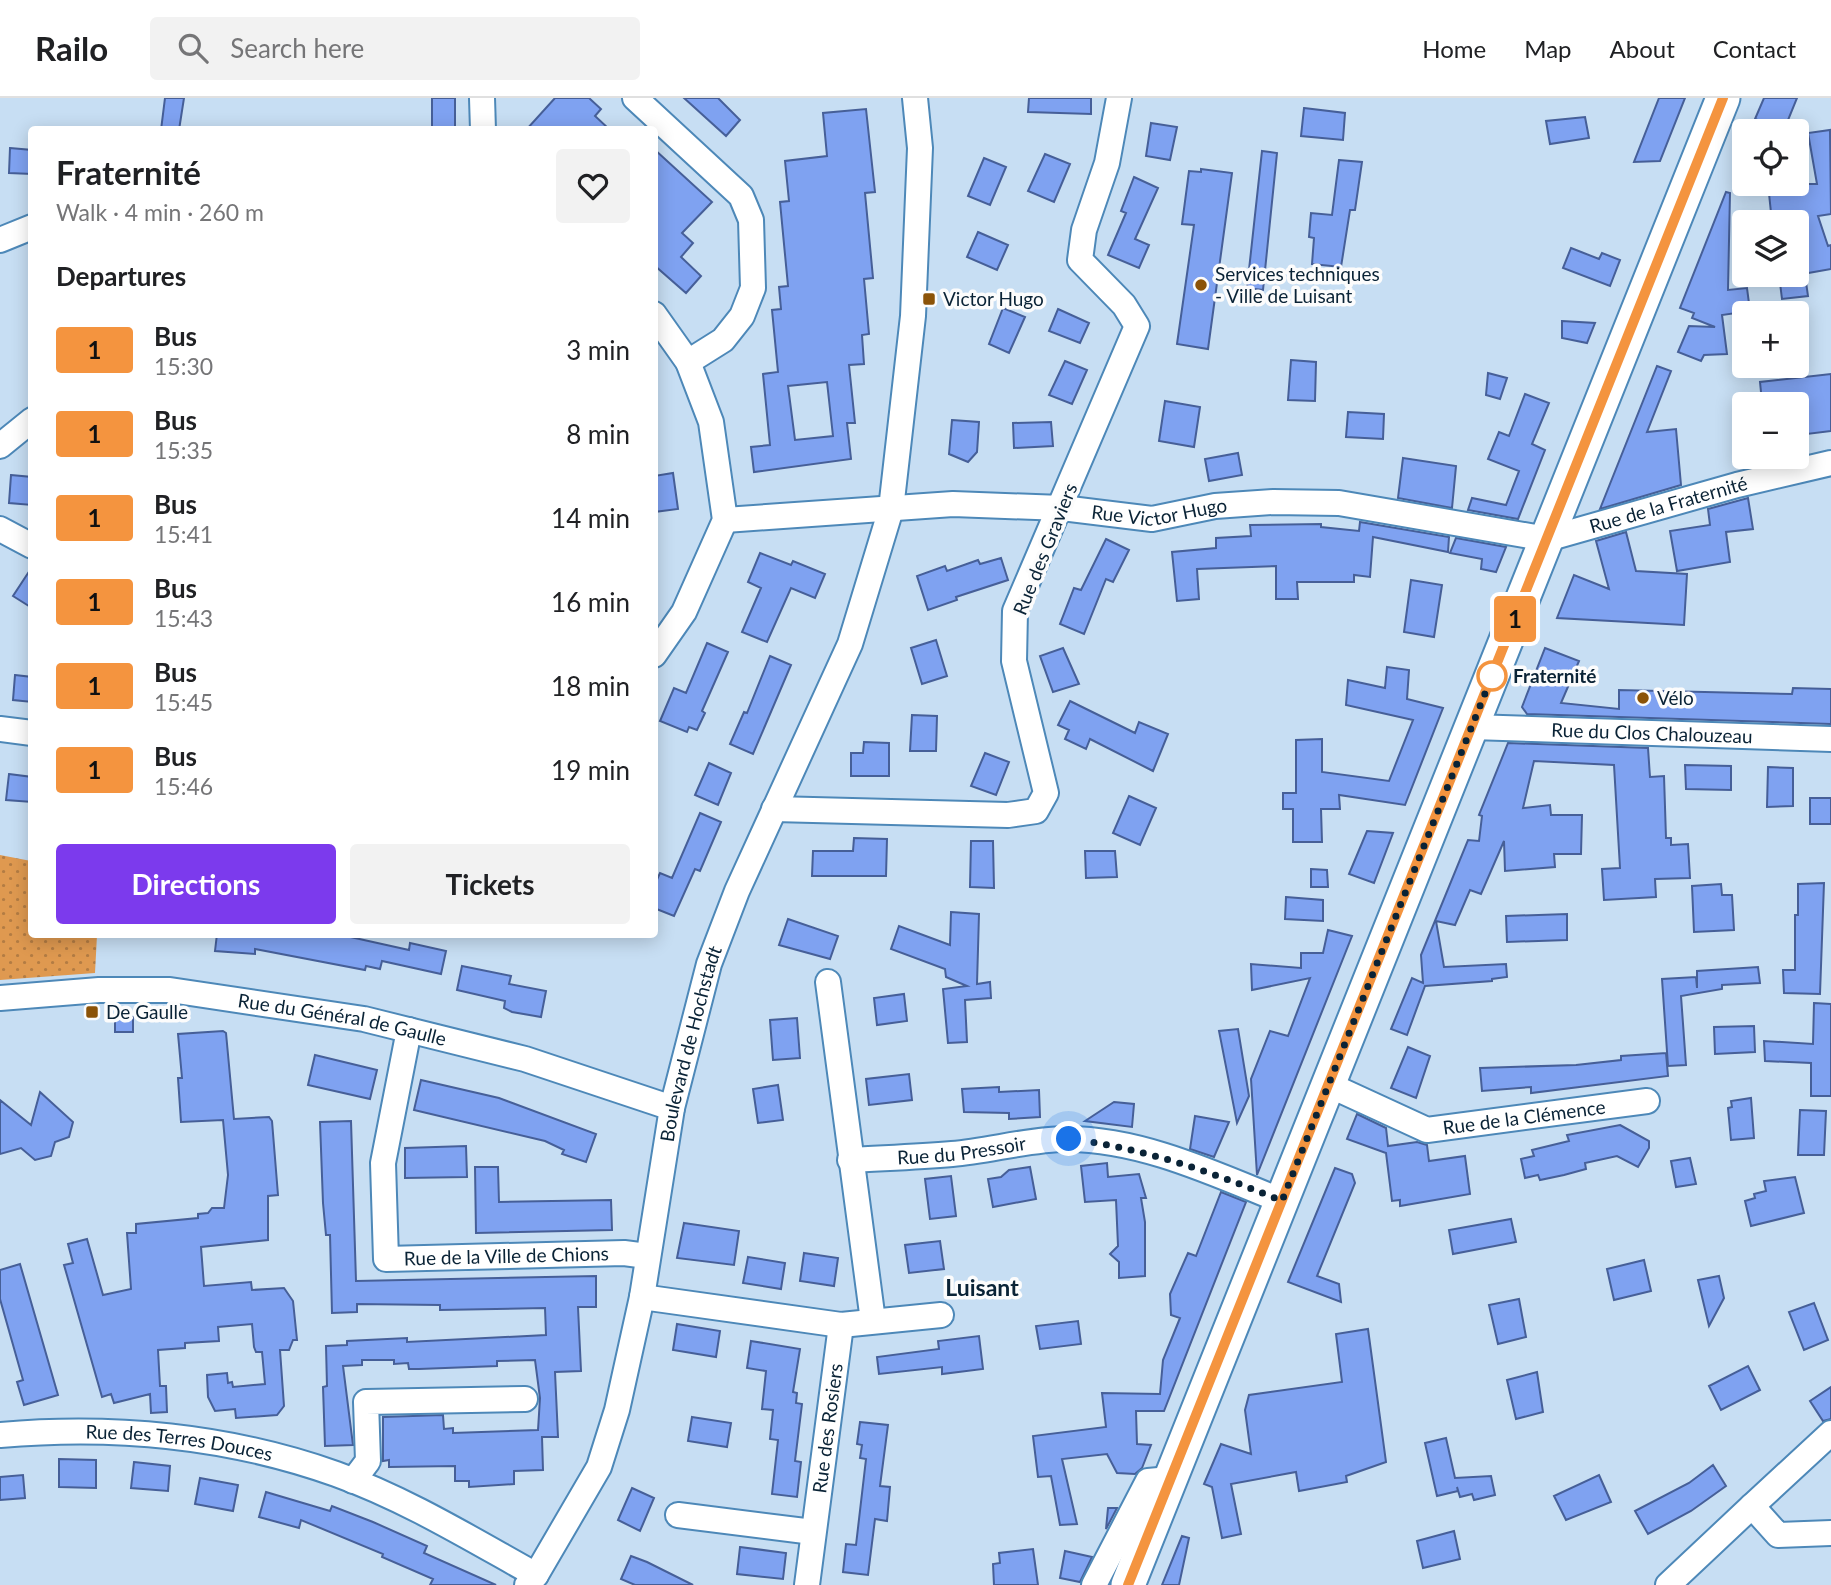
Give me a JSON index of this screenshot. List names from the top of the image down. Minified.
{"streets":{"street":["Rue de la Fraternité","Rue Victor Hugo","Rue des Graviers","Rue du Clos Chalouzeau","Rue du Général de Gaulle","Boulevard de Hochstadt","Rue de la Clémence","Rue du Pressoir","Rue de la Ville de Chions","Rue des Rosiers","Rue des Terres Douces"]},"crossings":[["Rue de la Fraternité","Rue Victor Hugo"],["Rue Victor Hugo","Rue des Graviers"],["Rue Victor Hugo","Boulevard de Hochstadt"],["Rue des Graviers","Boulevard de Hochstadt"],["Rue du Général de Gaulle","Boulevard de Hochstadt"],["Rue du Général de Gaulle","Rue de la Ville de Chions"],["Boulevard de Hochstadt","Rue de la Ville de Chions"],["Boulevard de Hochstadt","Rue des Terres Douces"]],"districts":["Luisant"],"places":{"other":["Services techniques - Ville de Luisant","Fraternité","Vélo"],"transit":["Victor Hugo","De Gaulle"]},"lines":["bus line 1"],"page":{"header":"Railo","search":"Search here","nav":["Home","Map","About","Contact"],"on_map":"1","map_buttons":["+","−"],"heading":[["Fraternité","Walk · 4 min · 260 m"],"Departures"],"list":[{"mark":"1","name":"Bus","note":"15:30","value":"3 min"},{"mark":"1","name":"Bus","note":"15:35","value":"8 min"},{"mark":"1","name":"Bus","note":"15:41","value":"14 min"},{"mark":"1","name":"Bus","note":"15:43","value":"16 min"},{"mark":"1","name":"Bus","note":"15:45","value":"18 min"},{"mark":"1","name":"Bus","note":"15:46","value":"19 min"}],"buttons":["Directions","Tickets"]}}
